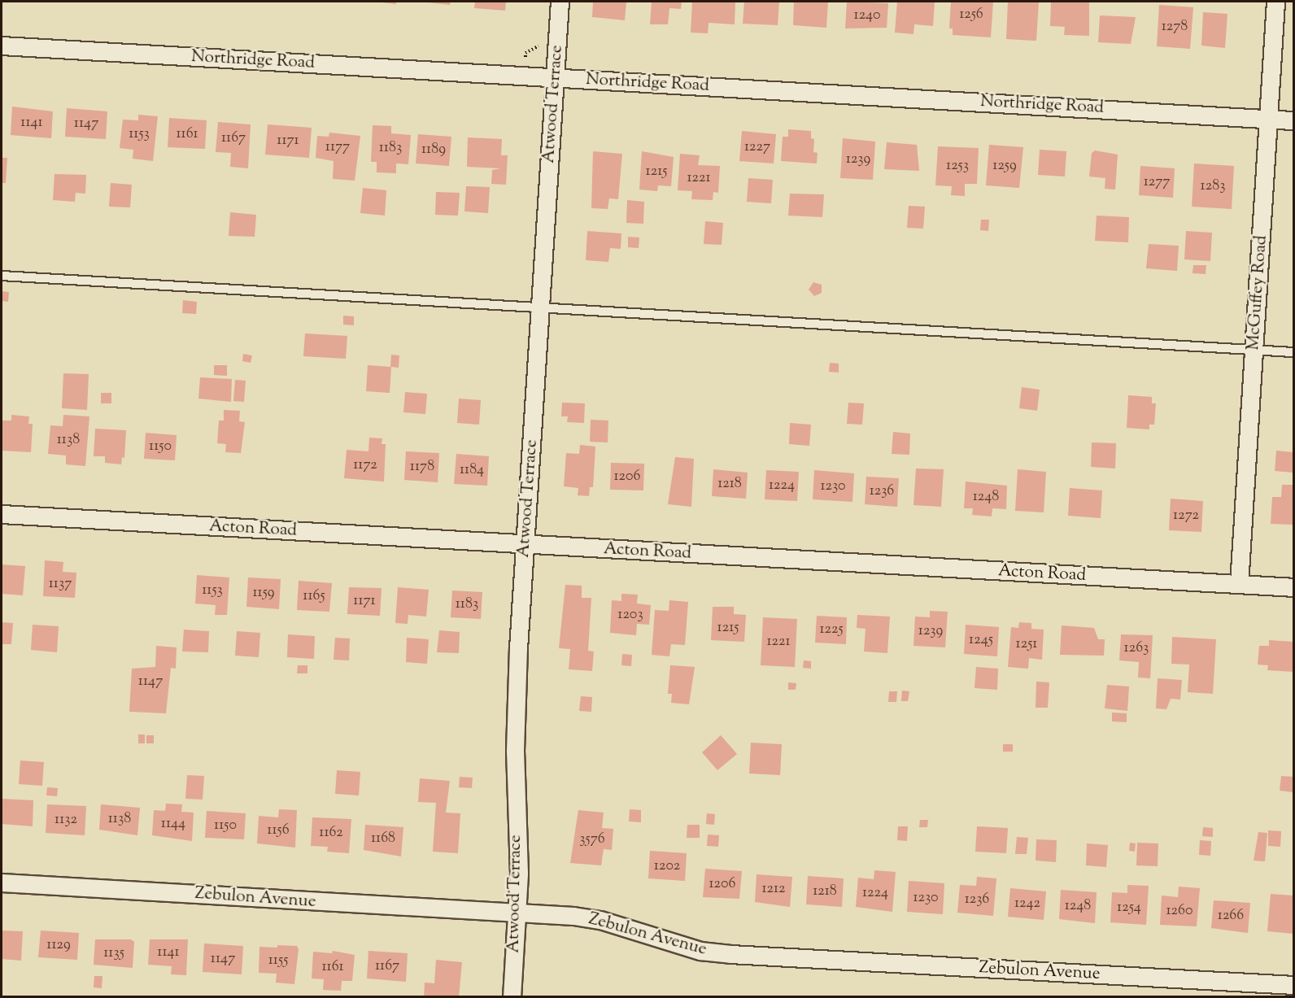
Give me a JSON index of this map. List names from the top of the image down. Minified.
{"streets":{"street":["Northridge Road","Atwood Terrace","McGuffey Road","Acton Road","Zebulon Avenue"]},"crossings":[["Northridge Road","Atwood Terrace"],["Northridge Road","McGuffey Road"],["Atwood Terrace","Acton Road"],["Atwood Terrace","Zebulon Avenue"],["McGuffey Road","Acton Road"]],"house_numbers":["1256","1240","1278","1141","1147","1153","1161","1167","1171","1177","1227","1183","1189","1239","1253","1259","1215","1221","1277","1283","1138","1150","1172","1178","1184","1206","1218","1224","1230","1236","1248","1272","1137","1153","1159","1165","1171","1183","1203","1215","1225","1239","1245","1221","1251","1263","1147","1138","1132","1144","1150","1156","1162","1168","3576","1202","1206","1212","1218","1224","1230","1236","1242","1248","1254","1260","1266","1129","1141","1135","1147","1155","1167","1161"]}
